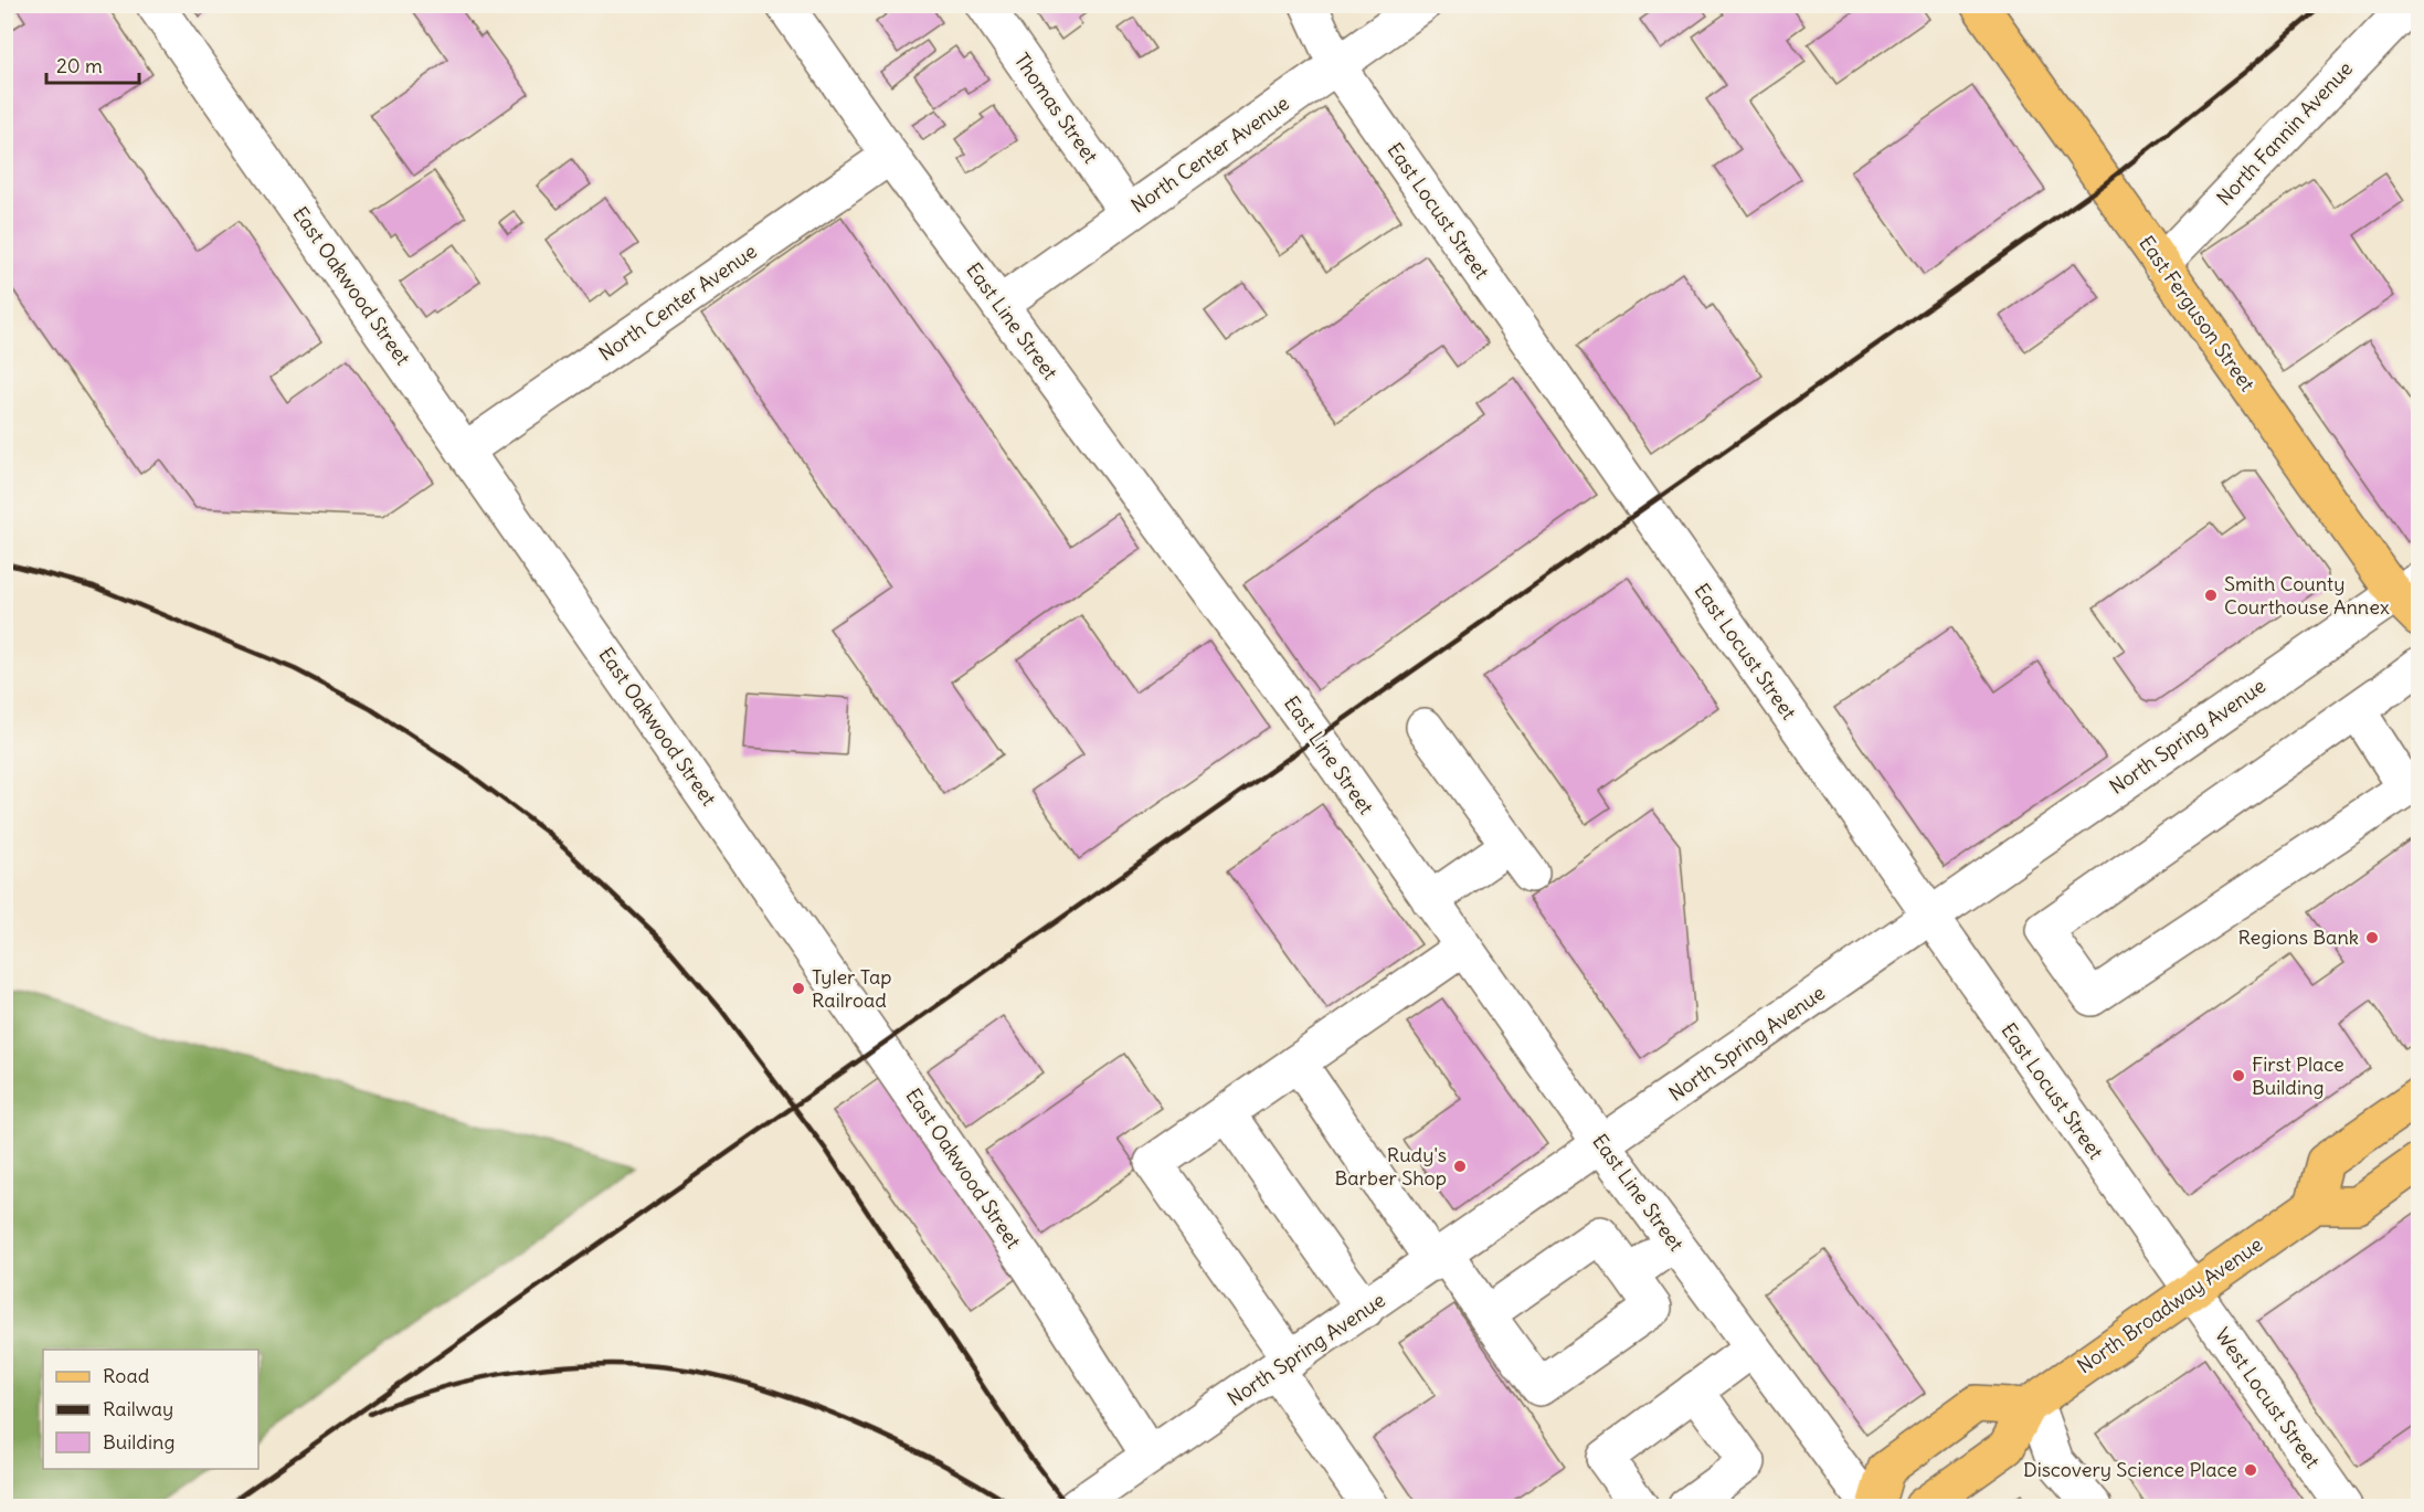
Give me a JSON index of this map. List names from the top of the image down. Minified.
{"streets":{"main road":["East Ferguson Street","North Broadway Avenue"],"street":["Thomas Street","North Fannin Avenue","North Center Avenue","East Locust Street","East Oakwood Street","East Line Street","North Spring Avenue","West Locust Street"]},"crossings":[["Thomas Street","North Center Avenue"],["North Fannin Avenue","East Ferguson Street"],["North Center Avenue","East Locust Street"],["North Center Avenue","East Oakwood Street"],["North Center Avenue","East Line Street"],["East Locust Street","North Spring Avenue"],["East Locust Street","North Broadway Avenue"],["East Locust Street","West Locust Street"],["East Oakwood Street","North Spring Avenue"],["East Ferguson Street","North Spring Avenue"],["East Line Street","North Spring Avenue"],["North Broadway Avenue","West Locust Street"]],"places":["Smith County Courthouse Annex","Regions Bank","Tyler Tap Railroad","First Place Building","Rudy's Barber Shop","Discovery Science Place"],"legend":["Road","Railway","Building"],"scale_bar":"20 m"}
